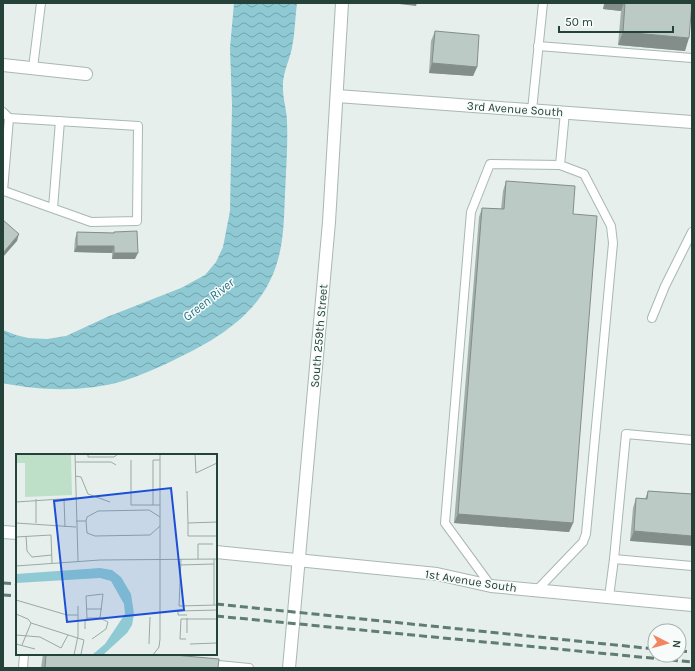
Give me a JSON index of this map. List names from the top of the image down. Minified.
{"streets":{"street":["3rd Avenue South","South 259th Street","1st Avenue South"]},"crossings":[["3rd Avenue South","South 259th Street"],["South 259th Street","1st Avenue South"]],"water":["Green River"],"scale_bar":"50 m","north":"right"}
